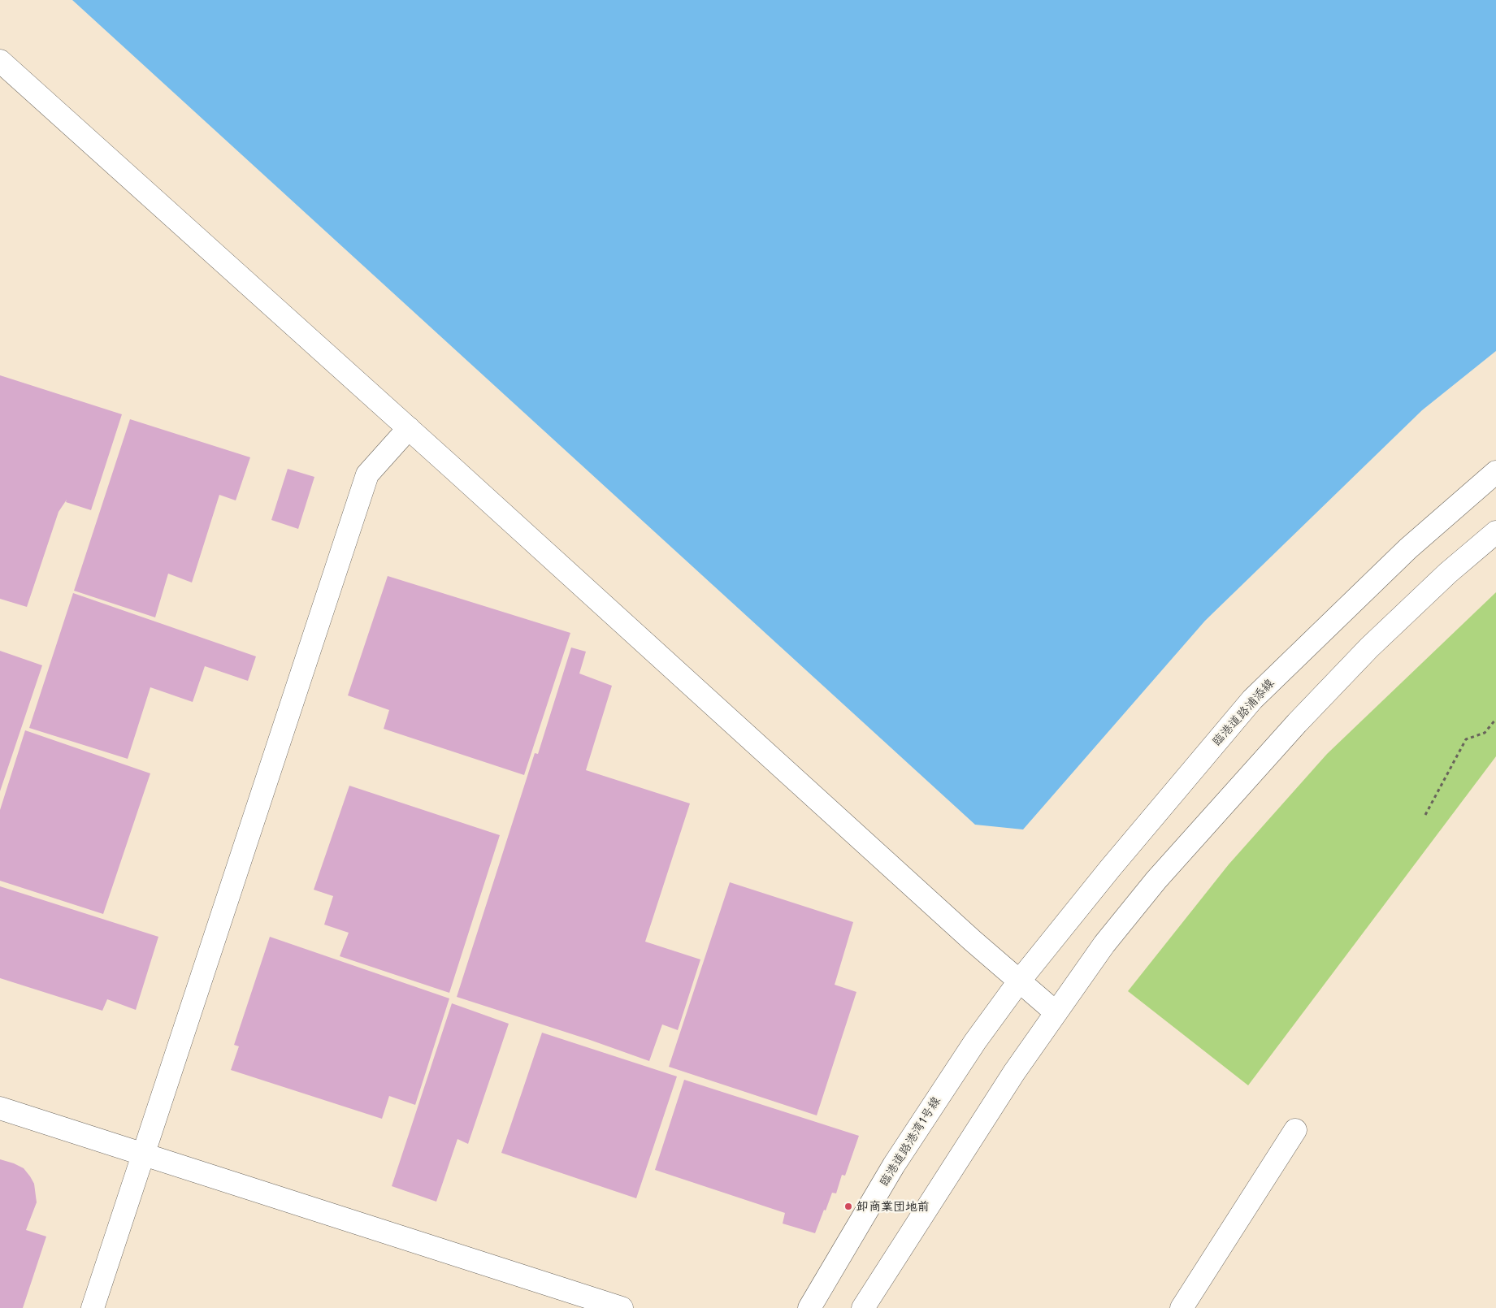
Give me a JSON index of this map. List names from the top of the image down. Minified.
{"streets":{"street":["臨港道路浦添線","臨港道路港湾1号線"]},"crossings":[["臨港道路浦添線","臨港道路港湾1号線"]],"places":["卸商業団地前"]}
